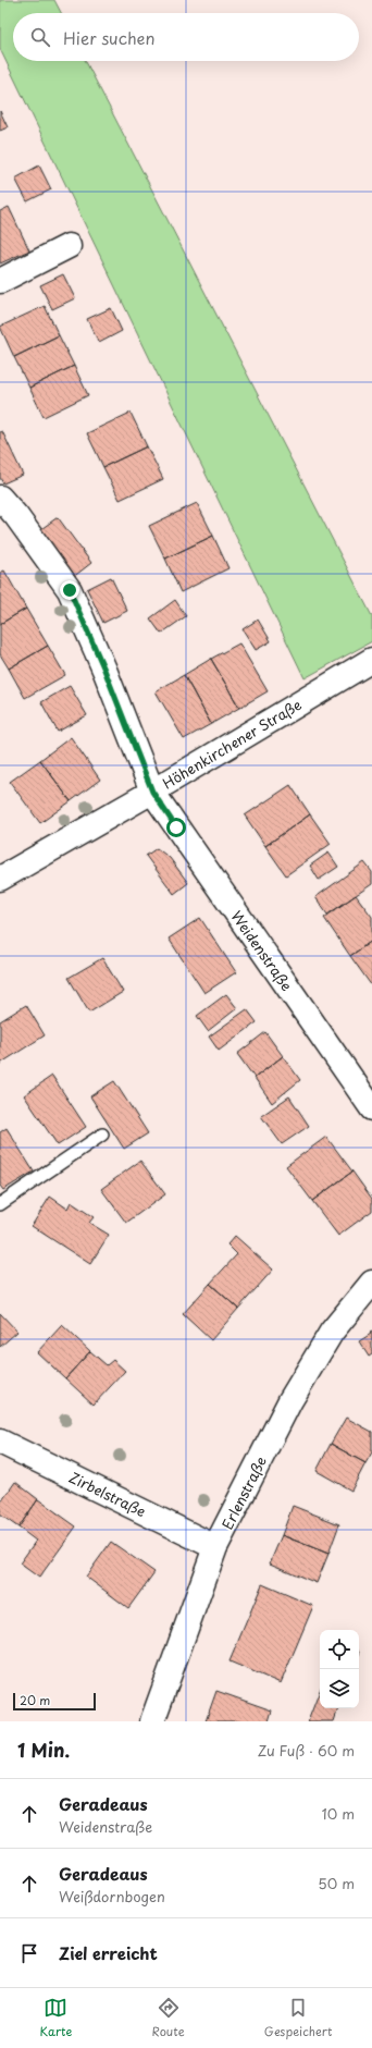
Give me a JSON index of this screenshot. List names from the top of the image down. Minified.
{"streets":{"street":["Höhenkirchener Straße","Weidenstraße","Erlenstraße","Zirbelstraße"]},"crossings":[["Höhenkirchener Straße","Weidenstraße"],["Erlenstraße","Zirbelstraße"]],"scale_bar":"20 m","page":{"search":"Hier suchen","scale":"20 m","heading":["1 Min.","Zu Fuß · 60 m"],"list":[["Geradeaus","Weidenstraße","10 m"],["Geradeaus","Weißdornbogen","50 m"],"Ziel erreicht"],"nav":["Karte","Route","Gespeichert"]}}
